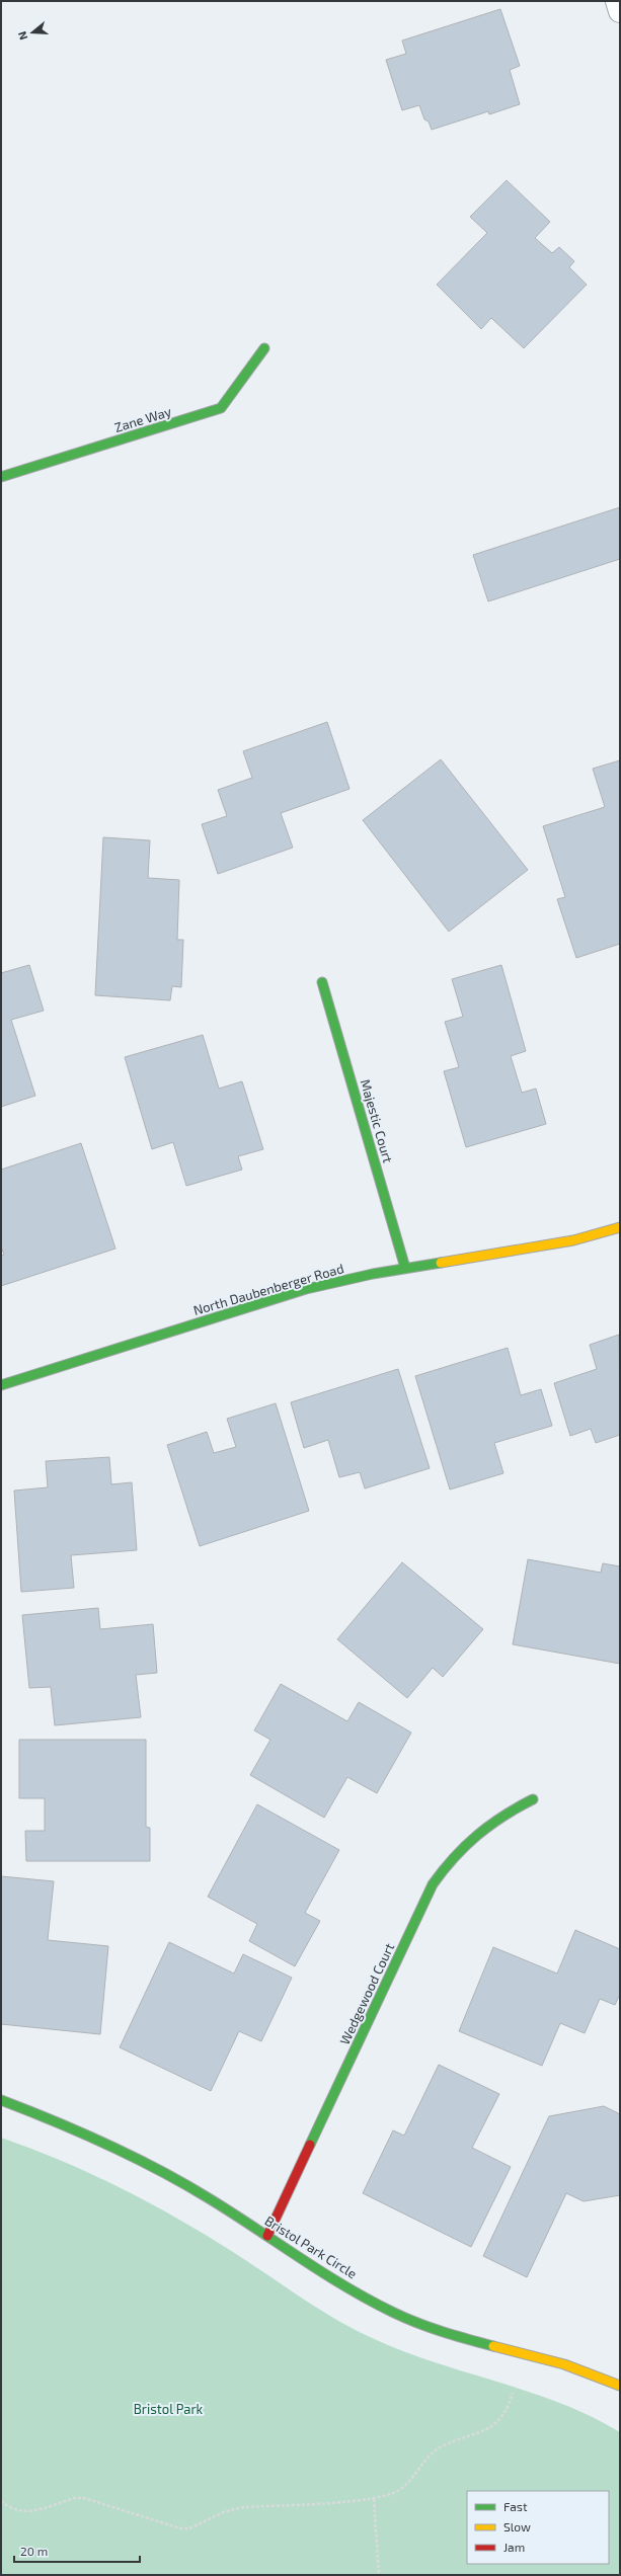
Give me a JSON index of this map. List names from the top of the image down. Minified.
{"streets":{"street":["Zane Way","Majestic Court","North Daubenberger Road","Wedgewood Court","Bristol Park Circle"]},"crossings":[["Majestic Court","North Daubenberger Road"],["Wedgewood Court","Bristol Park Circle"]],"parks":["Bristol Park"],"legend":["Fast","Slow","Jam"],"scale_bar":"20 m","north":"left"}
